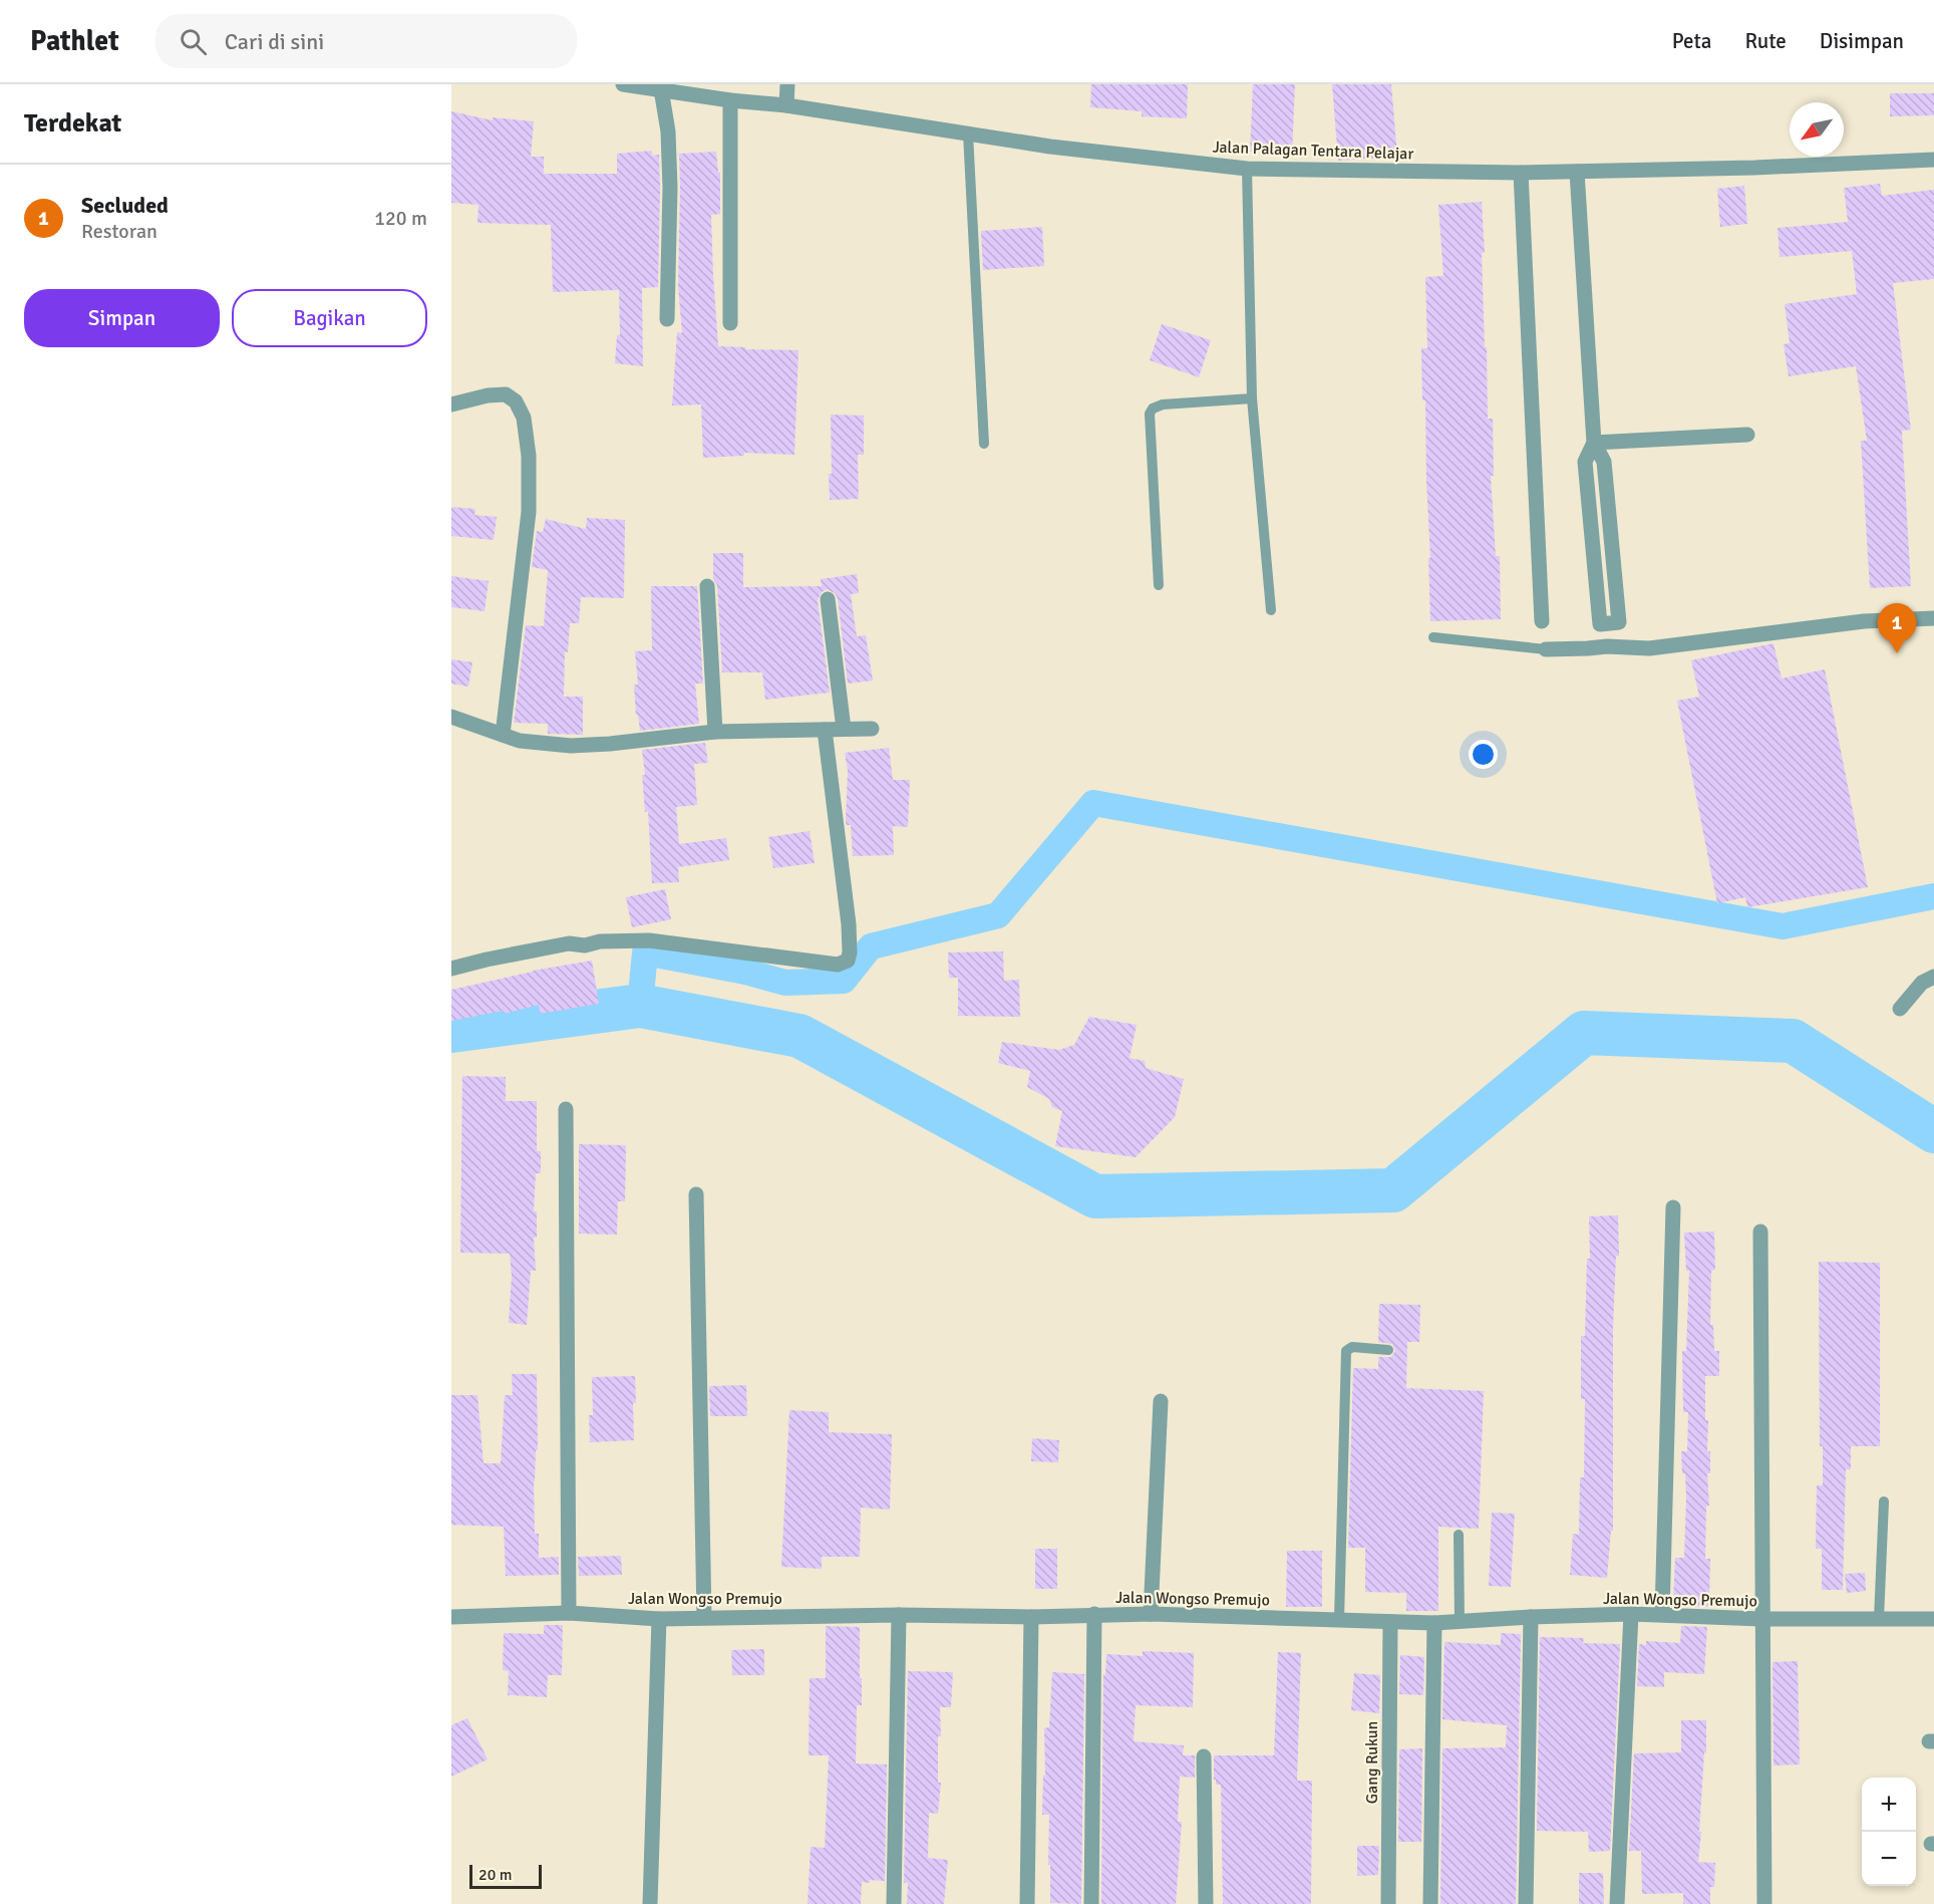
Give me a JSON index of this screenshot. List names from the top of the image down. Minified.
{"streets":{"street":["Jalan Palagan Tentara Pelajar","Jalan Wongso Premujo","Gang Rukun"]},"crossings":[["Jalan Wongso Premujo","Gang Rukun"]],"scale_bar":"20 m","north":"bottom left","page":{"header":"Pathlet","search":"Cari di sini","nav":["Peta","Rute","Disimpan"],"heading":"Terdekat","list":[{"mark":"1","name":"Secluded","note":"Restoran","value":"120 m"}],"buttons":["Simpan","Bagikan"],"pins":"1","map_buttons":["+","−"],"scale":"20 m"}}
